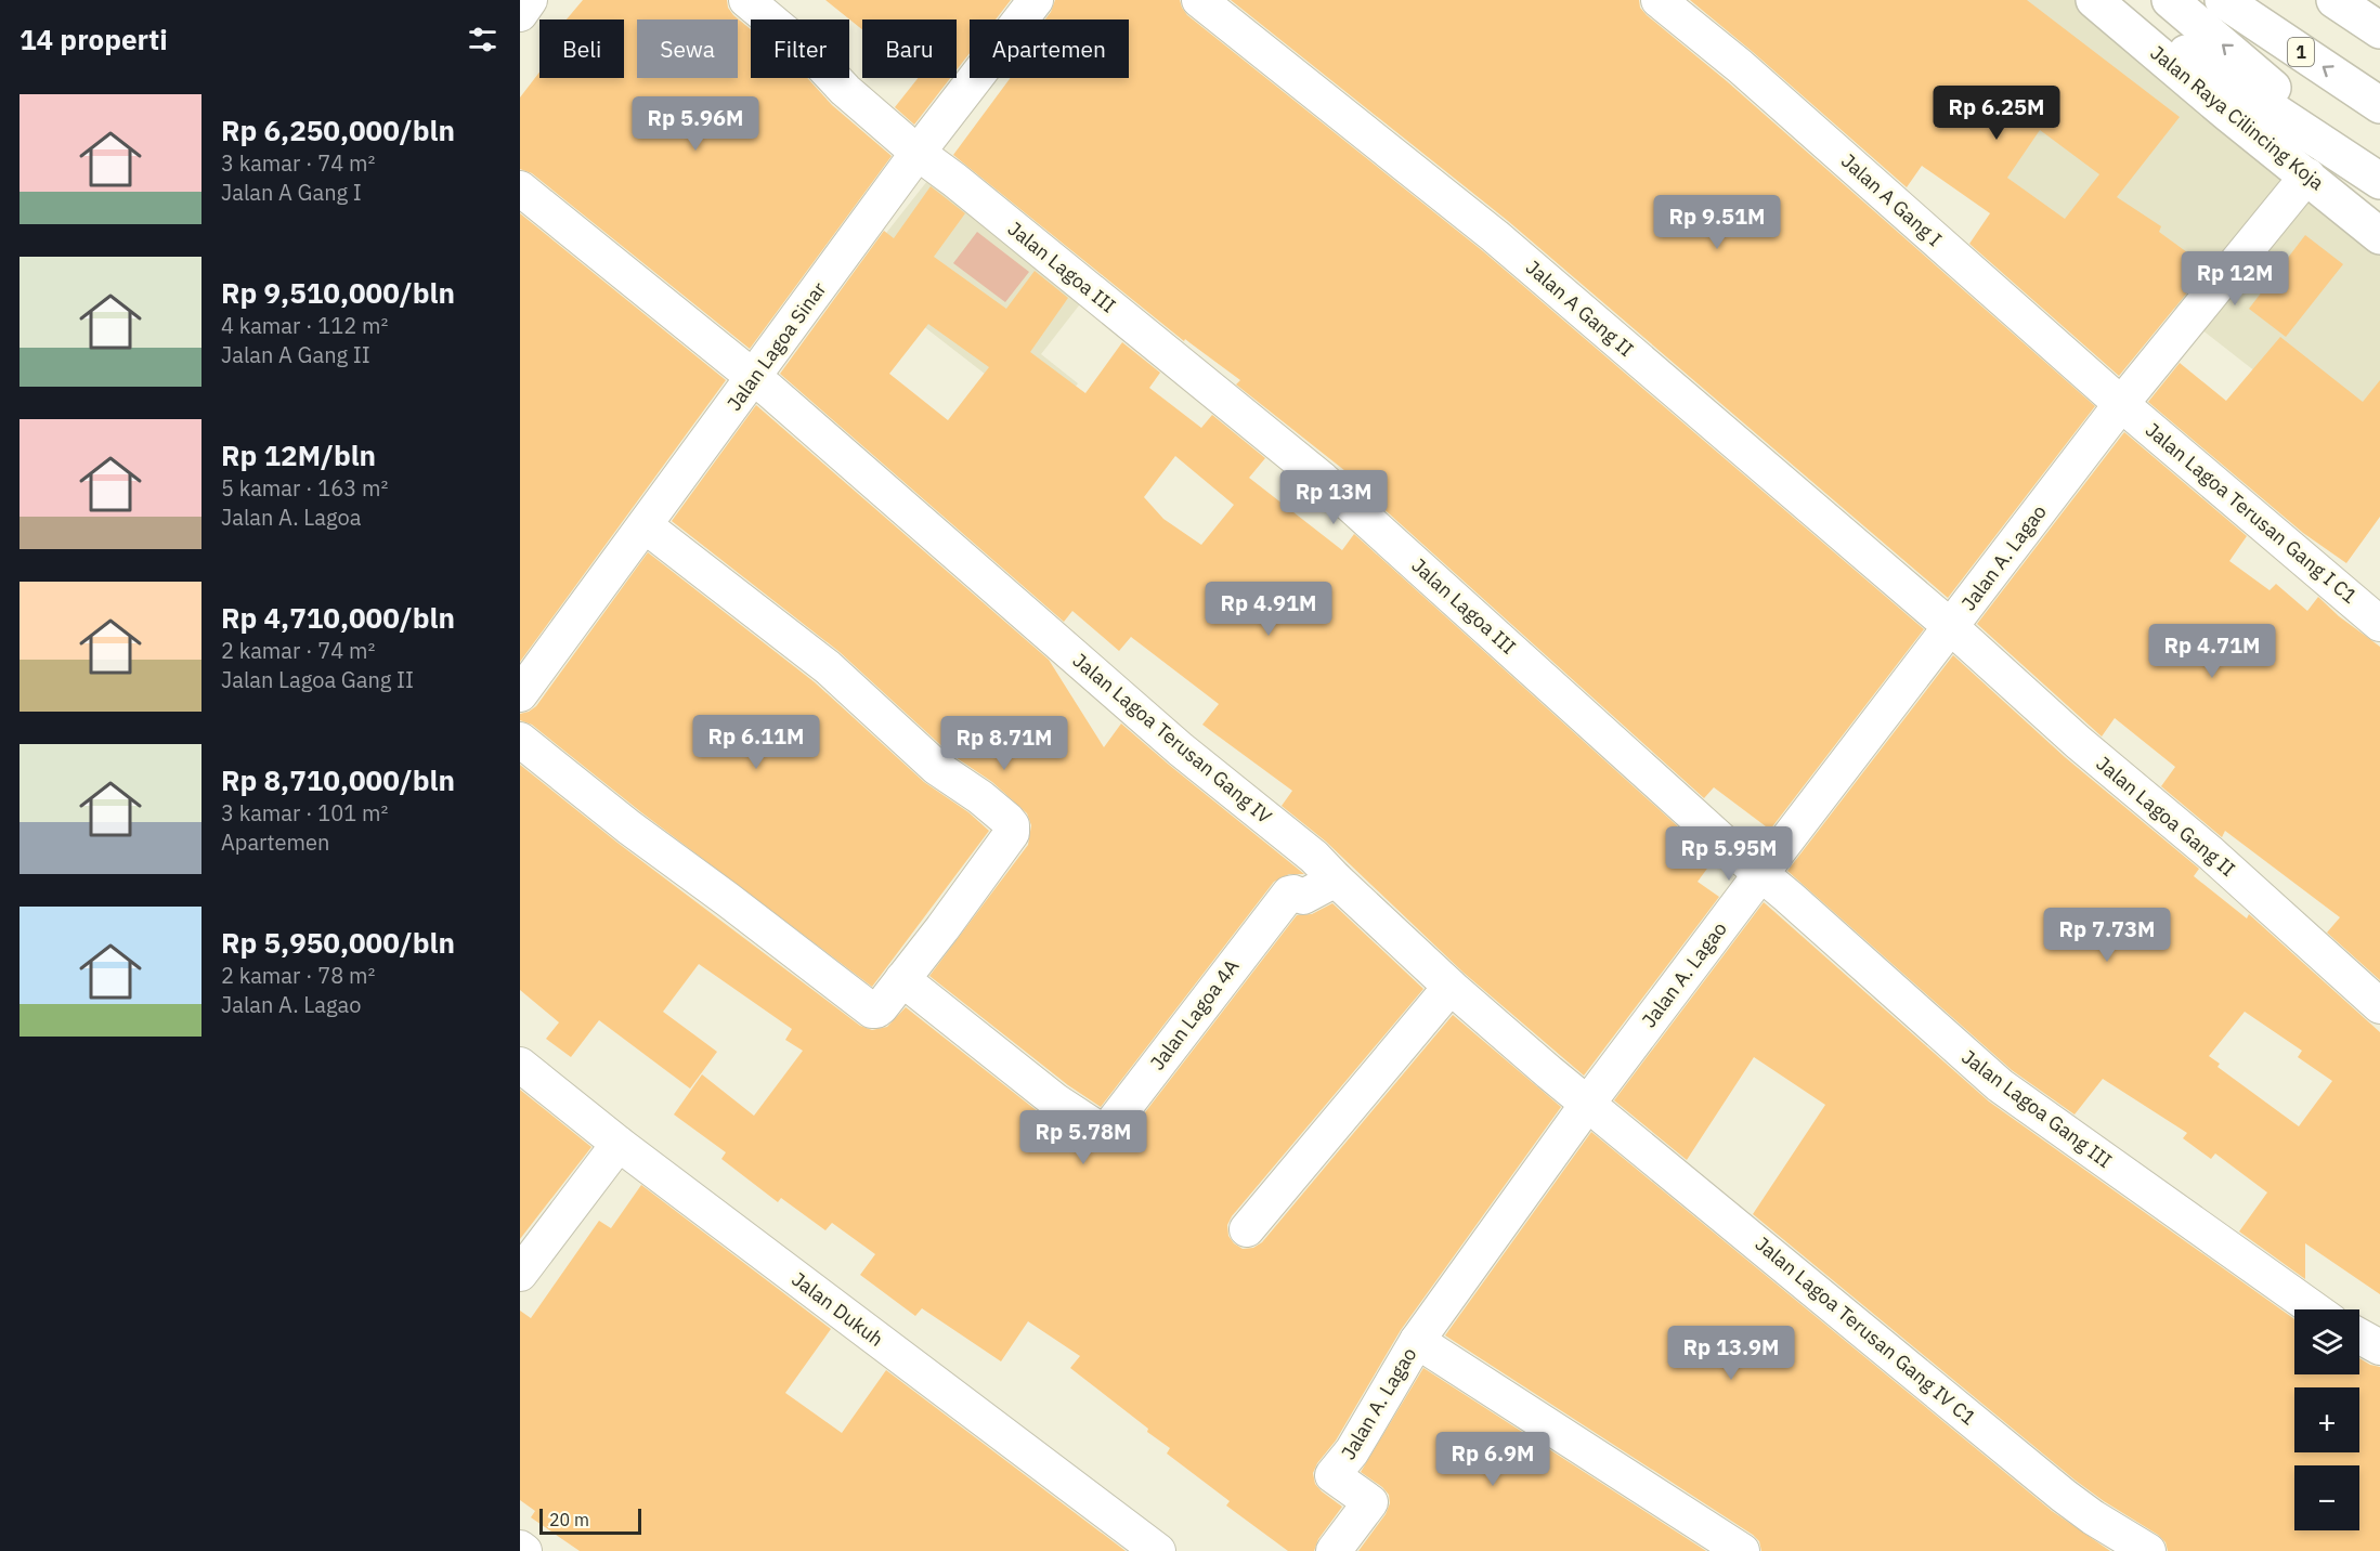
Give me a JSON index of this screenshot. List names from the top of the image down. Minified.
{"streets":{"highway":["1","Jalan Raya Cilincing Koja"],"street":["Jalan A Gang I","Jalan Lagoa III","Jalan A Gang II","Jalan Lagoa Sinar","Jalan Lagoa Terusan Gang I C1","Jalan A. Lagao","Jalan Lagoa Terusan Gang IV","Jalan Lagoa Gang II","Jalan Lagoa 4A","Jalan Lagoa Gang III","Jalan Dukuh","Jalan Lagoa Terusan Gang IV C1"]},"crossings":[["Jalan Raya Cilincing Koja","Jalan A. Lagao"],["Jalan A Gang I","Jalan Lagoa Terusan Gang I C1"],["Jalan A Gang I","Jalan A. Lagao"],["Jalan Lagoa III","Jalan Lagoa Sinar"],["Jalan Lagoa III","Jalan A. Lagao"],["Jalan Lagoa III","Jalan Lagoa Gang III"],["Jalan A Gang II","Jalan A. Lagao"],["Jalan A Gang II","Jalan Lagoa Gang II"],["Jalan Lagoa Sinar","Jalan Lagoa Terusan Gang IV"],["Jalan Lagoa Terusan Gang I C1","Jalan A. Lagao"],["Jalan A. Lagao","Jalan Lagoa Terusan Gang IV"],["Jalan A. Lagao","Jalan Lagoa Gang II"],["Jalan A. Lagao","Jalan Lagoa Gang III"],["Jalan A. Lagao","Jalan Lagoa Terusan Gang IV C1"],["Jalan Lagoa Terusan Gang IV","Jalan Lagoa 4A"],["Jalan Lagoa Terusan Gang IV","Jalan Lagoa Terusan Gang IV C1"]],"scale_bar":"20 m","page":{"heading":"14 properti","chip":["Beli","Sewa","Filter","Baru","Apartemen"],"list":[{"name":"Rp 6,250,000/bln","note":"3 kamar · 74 m² · Jalan A Gang I"},{"name":"Rp 9,510,000/bln","note":"4 kamar · 112 m² · Jalan A Gang II"},{"name":"Rp 12M/bln","note":"5 kamar · 163 m² · Jalan A. Lagoa"},{"name":"Rp 4,710,000/bln","note":"2 kamar · 74 m² · Jalan Lagoa Gang II"},{"name":"Rp 8,710,000/bln","note":"3 kamar · 101 m² · Apartemen"},{"name":"Rp 5,950,000/bln","note":"2 kamar · 78 m² · Jalan A. Lagao"}],"price":["Rp 6.25M","Rp 5.96M","Rp 9.51M","Rp 12M","Rp 13M","Rp 4.91M","Rp 4.71M","Rp 6.11M","Rp 8.71M","Rp 5.95M","Rp 7.73M","Rp 5.78M","Rp 13.9M","Rp 6.9M"],"map_buttons":["+","−"],"scale":"20 m"}}
